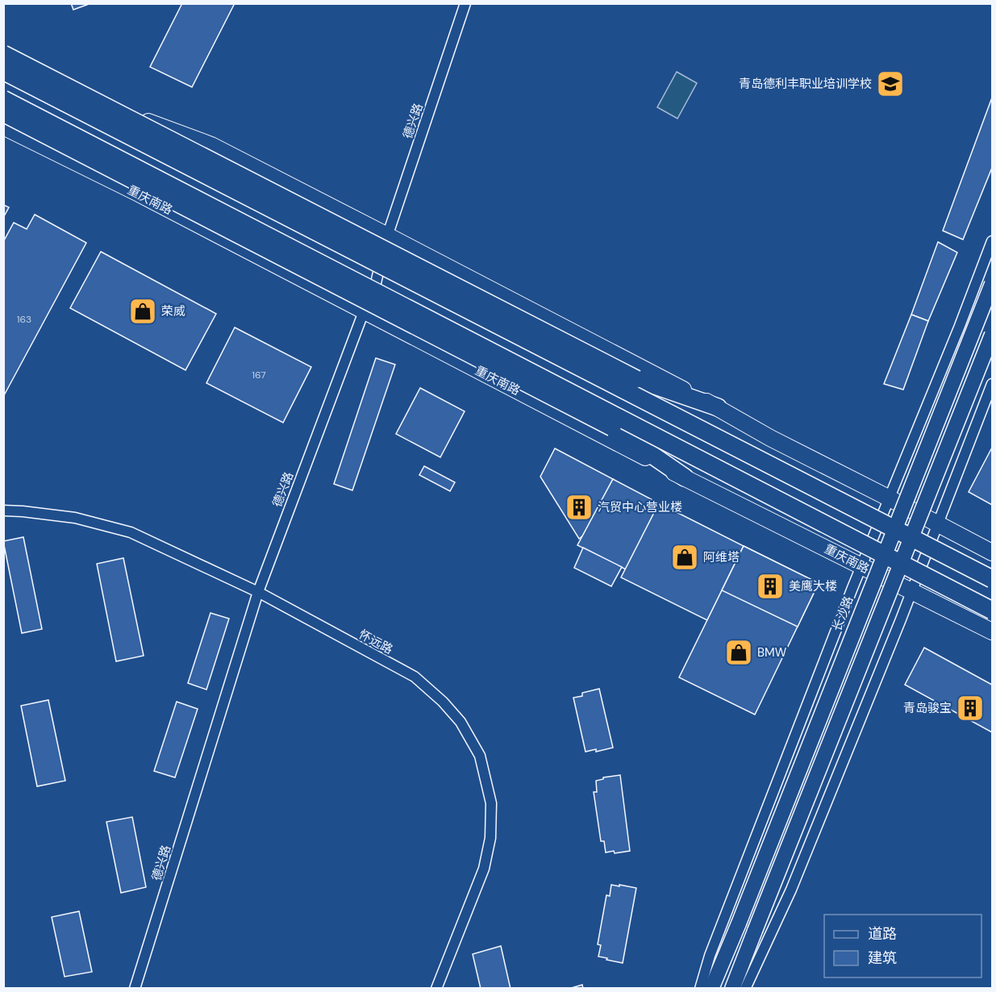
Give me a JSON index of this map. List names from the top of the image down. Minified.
{"streets":{"main road":["重庆南路","长沙路"],"street":["德兴路","怀远路"]},"crossings":[["德兴路","重庆南路"],["德兴路","怀远路"],["重庆南路","长沙路"]],"places":{"school or university":["青岛德利丰职业培训学校"],"shop":["荣威","阿维塔","BMW"],"building":["汽贸中心营业楼","美鹰大楼","青岛骏宝"]},"house_numbers":["163","167"],"legend":["道路","建筑"]}
